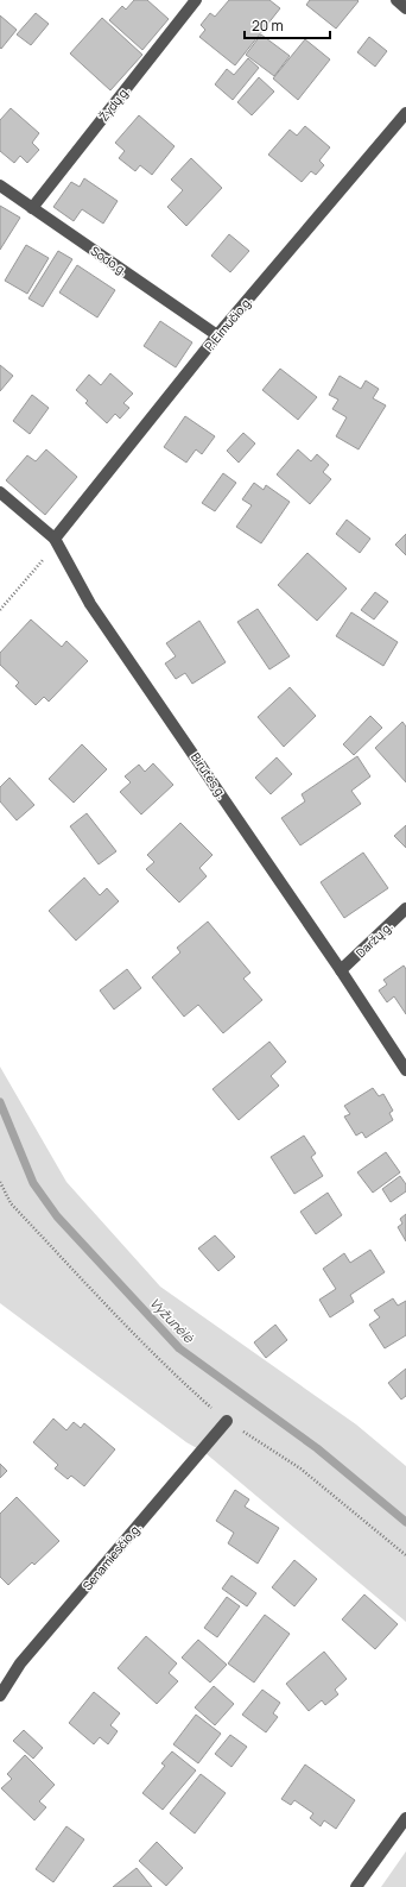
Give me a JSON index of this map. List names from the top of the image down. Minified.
{"streets":{"street":["Žydų g.","Sodo g.","P. Eimučio g.","Birutės g.","Daržų g.","Senamiesčio g."]},"crossings":[["Žydų g.","Sodo g."],["Sodo g.","P. Eimučio g."],["P. Eimučio g.","Birutės g."],["Birutės g.","Daržų g."]],"water":["Vyžunėlė"],"scale_bar":"20 m"}
